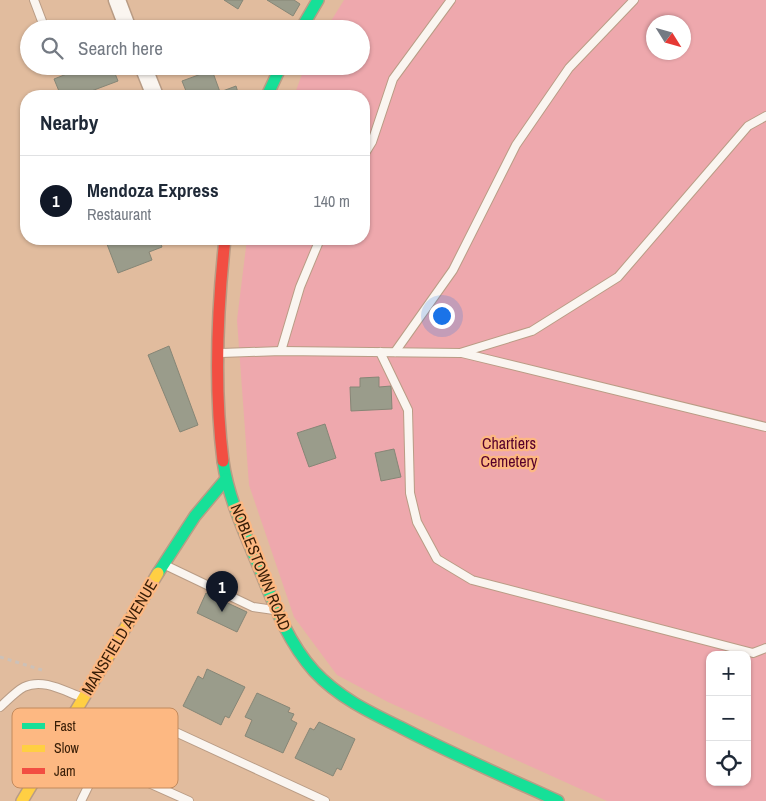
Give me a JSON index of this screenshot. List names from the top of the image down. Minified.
{"streets":{"main road":["NOBLESTOWN ROAD","MANSFIELD AVENUE"]},"crossings":[["NOBLESTOWN ROAD","MANSFIELD AVENUE"]],"parks":["Chartiers Cemetery"],"legend":["Fast","Slow","Jam"],"north":"bottom right","page":{"search":"Search here","heading":"Nearby","list":[{"mark":"1","name":"Mendoza Express","note":"Restaurant","value":"140 m"}],"pins":"1","map_buttons":["+","−"]}}
